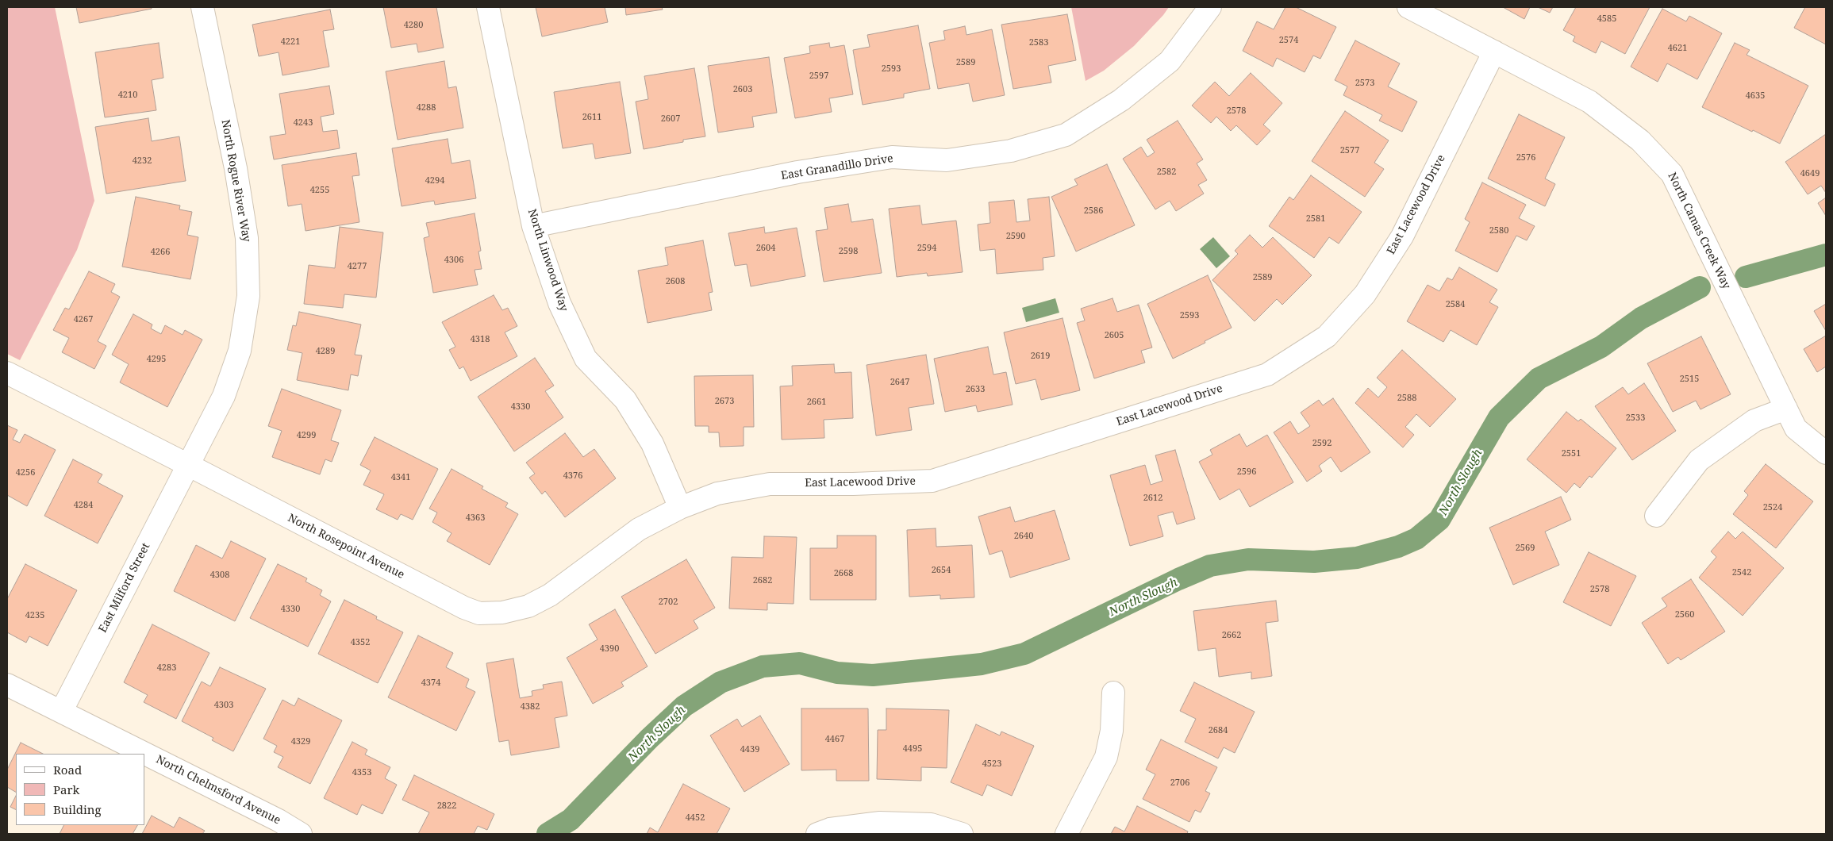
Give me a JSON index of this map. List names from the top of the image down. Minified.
{"streets":{"street":["East Granadillo Drive","North Rogue River Way","East Lacewood Drive","North Camas Creek Way","North Linwood Way","North Rosepoint Avenue","East Milford Street","North Chelmsford Avenue"]},"crossings":[["East Granadillo Drive","North Linwood Way"],["North Rogue River Way","North Rosepoint Avenue"],["North Rogue River Way","East Milford Street"],["East Lacewood Drive","North Camas Creek Way"],["East Lacewood Drive","North Linwood Way"],["East Lacewood Drive","North Rosepoint Avenue"],["North Linwood Way","North Rosepoint Avenue"],["North Rosepoint Avenue","East Milford Street"],["East Milford Street","North Chelmsford Avenue"]],"water":["North Slough"],"house_numbers":["4585","4280","2574","4221","2583","4621","2589","2593","2597","2573","2603","4210","4635","4288","2578","2611","2607","4243","2577","2576","4232","2582","4649","4294","4255","2586","2581","2580","2590","2604","2594","2598","4266","4306","4277","2589","2608","2584","2593","4267","2605","4318","4289","2619","4295","2515","2647","2633","2588","2673","2661","4330","2533","4299","2592","2551","2596","4256","4376","4341","2612","4284","2524","4363","2640","2569","2654","2542","2668","4308","2682","2578","2702","4330","2560","4235","2662","4352","4390","4283","4374","4303","4382","2684","4467","4329","4495","4439","4523","4353","2706","2822","4452"],"legend":["Road","Park","Building"]}
